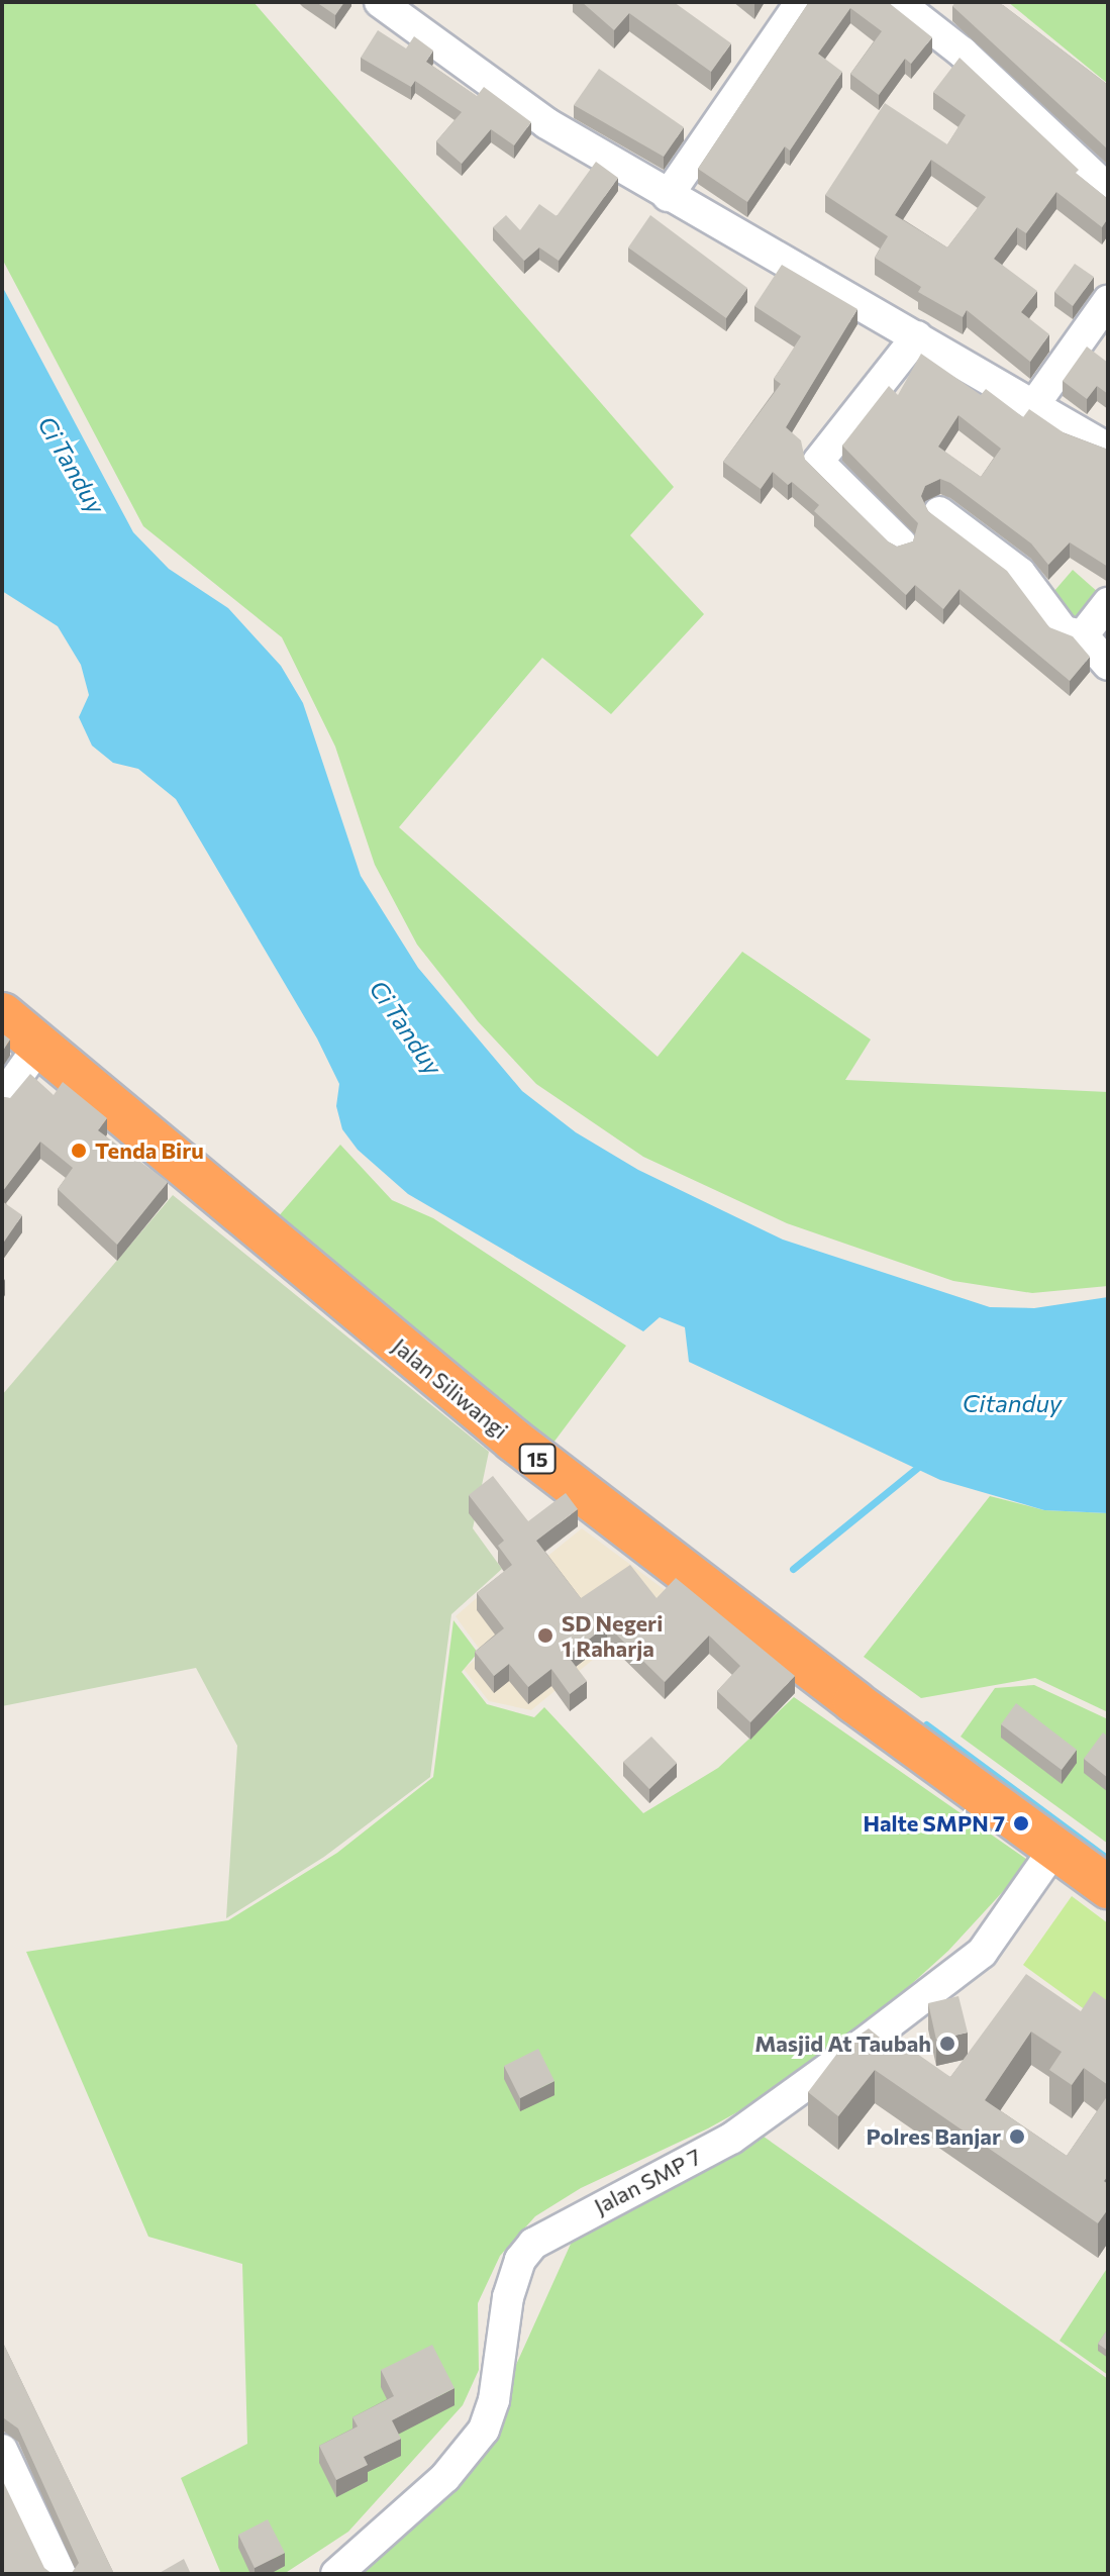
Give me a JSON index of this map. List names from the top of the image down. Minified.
{"streets":{"highway":["Jalan Siliwangi","15"],"street":["Jalan SMP 7"]},"crossings":[["Jalan Siliwangi","Jalan SMP 7"]],"water":["Ci Tanduy","Citanduy"],"places":["Tenda Biru","SD Negeri 1 Raharja","Halte SMPN 7","Masjid At Taubah","Polres Banjar"]}
